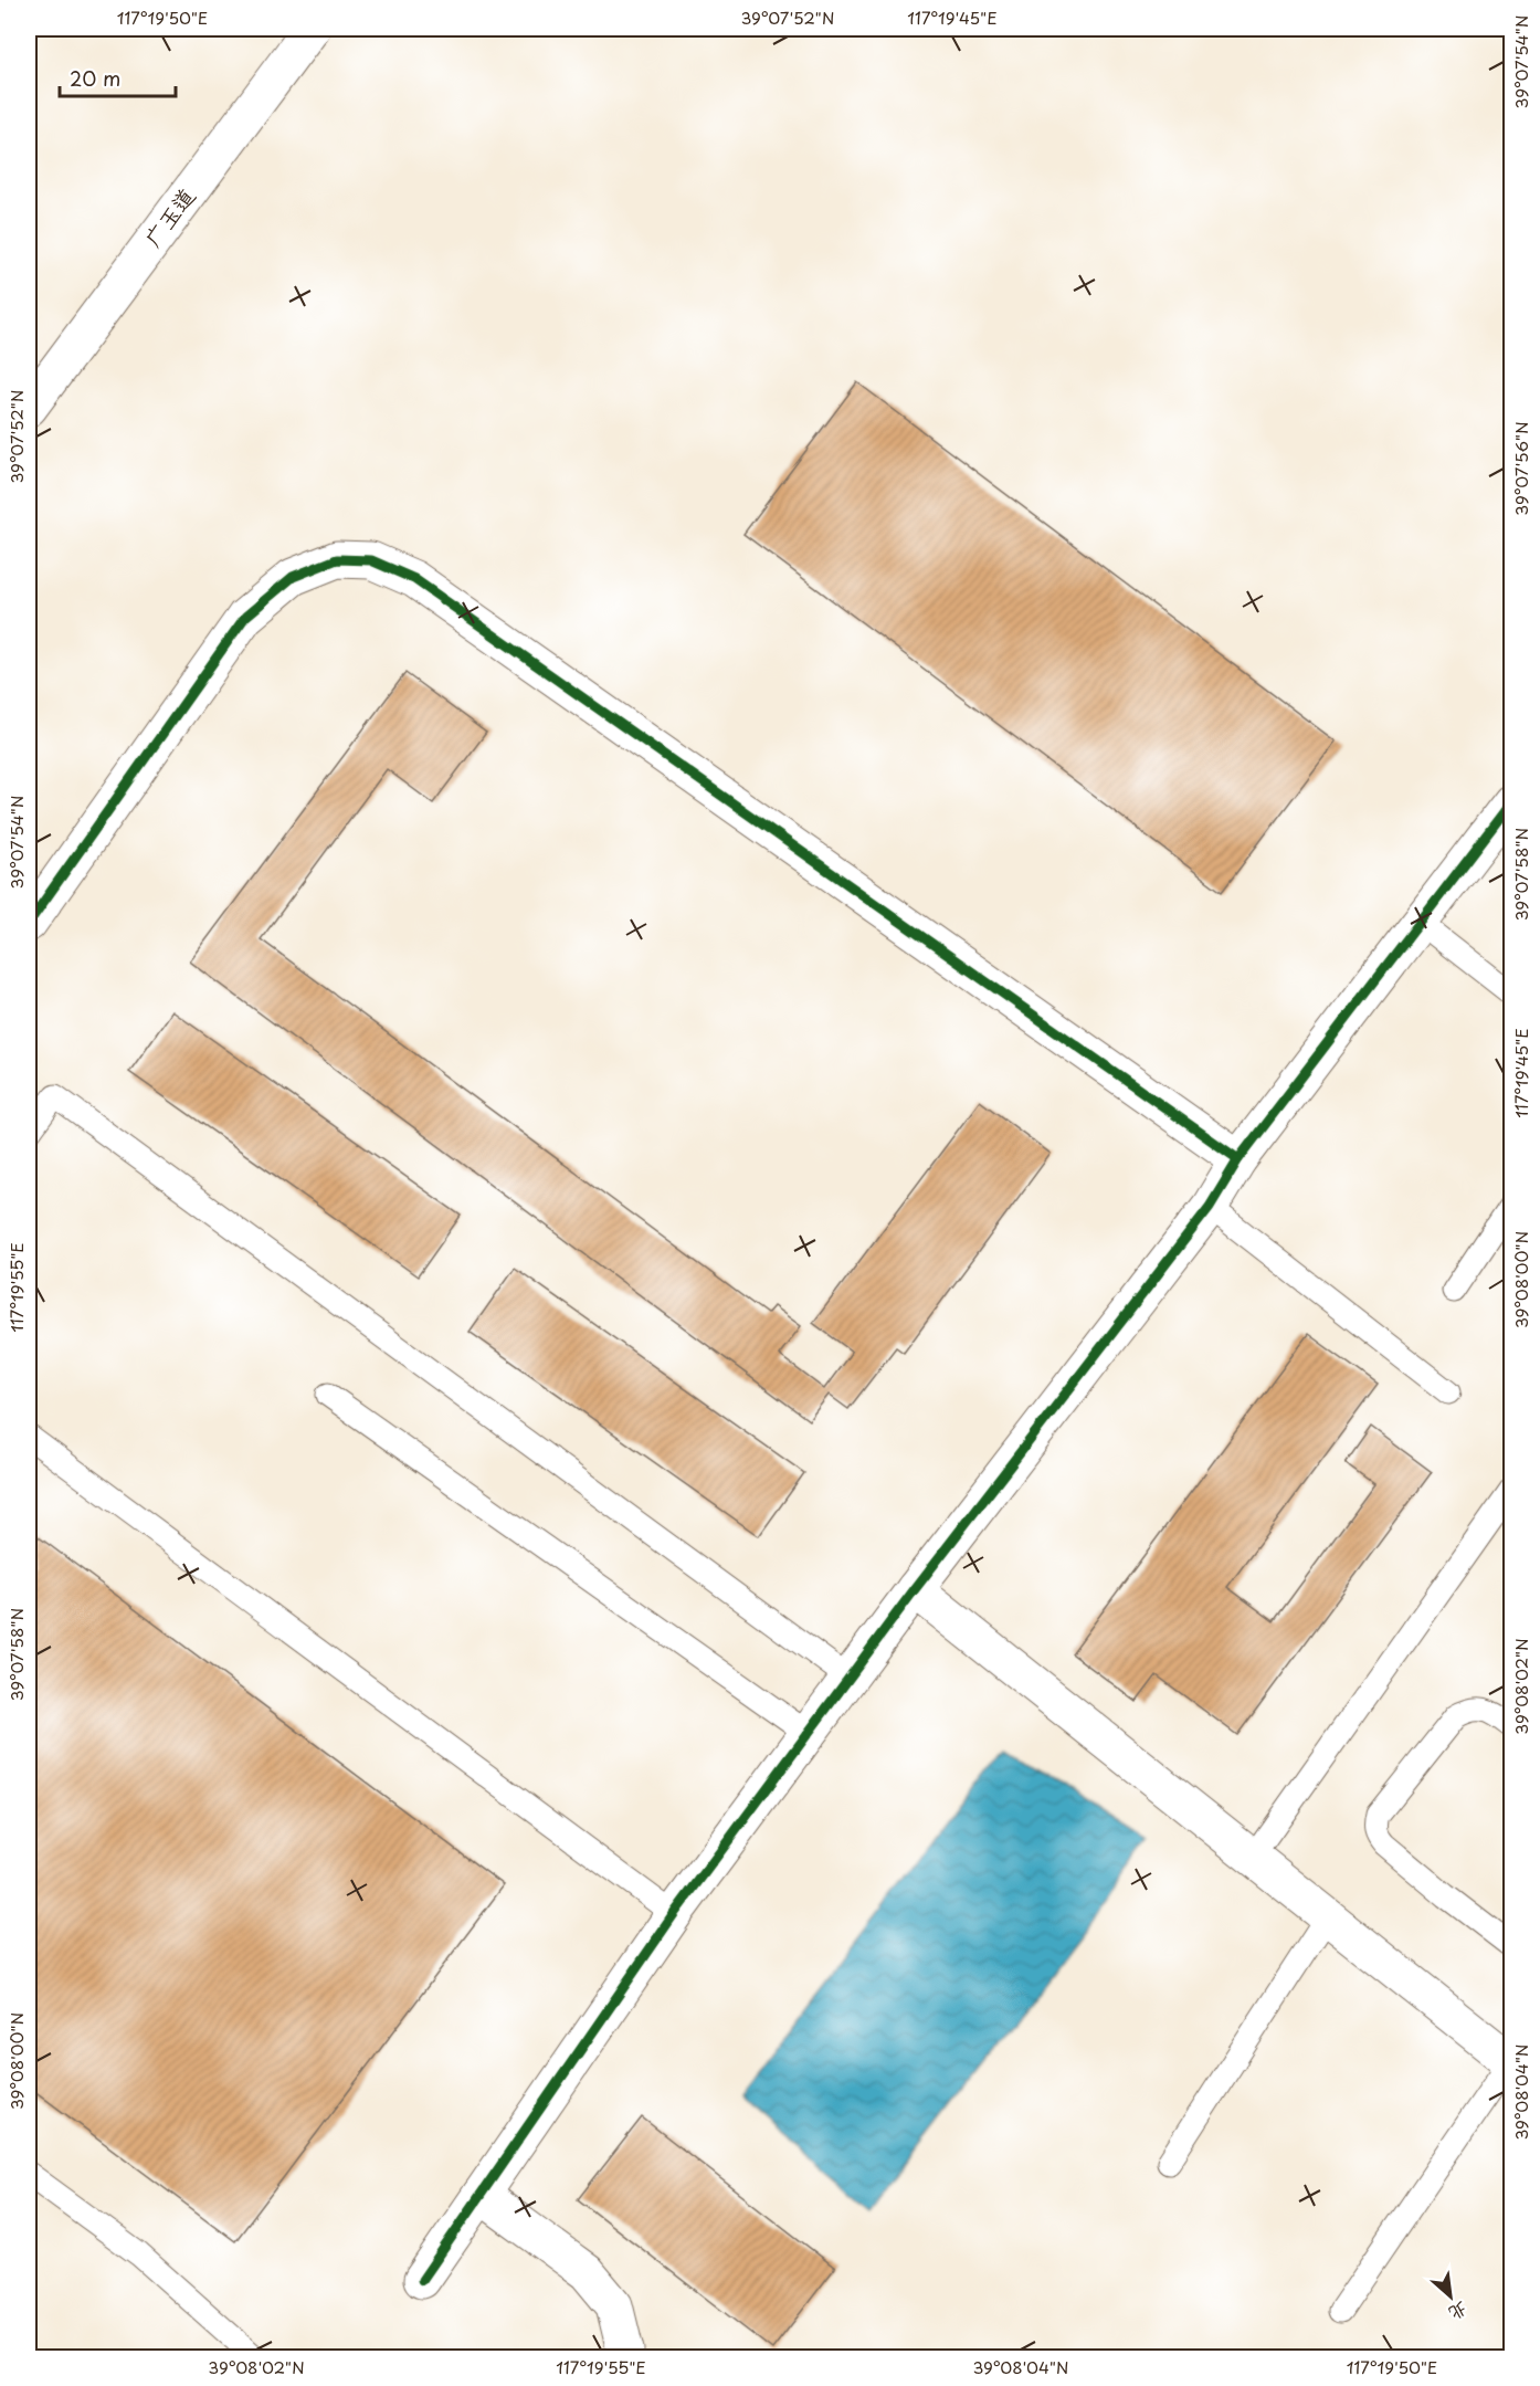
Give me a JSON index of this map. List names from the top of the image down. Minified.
{"streets":{"street":["广玉道"]},"scale_bar":"20 m","north":"bottom right","coordinates":["117°19'50\"E","39°07'52\"N","117°19'45\"E","39°07'54\"N","39°07'56\"N","39°07'58\"N","39°08'00\"N","117°19'55\"E","39°08'02\"N","39°08'04\"N"]}
